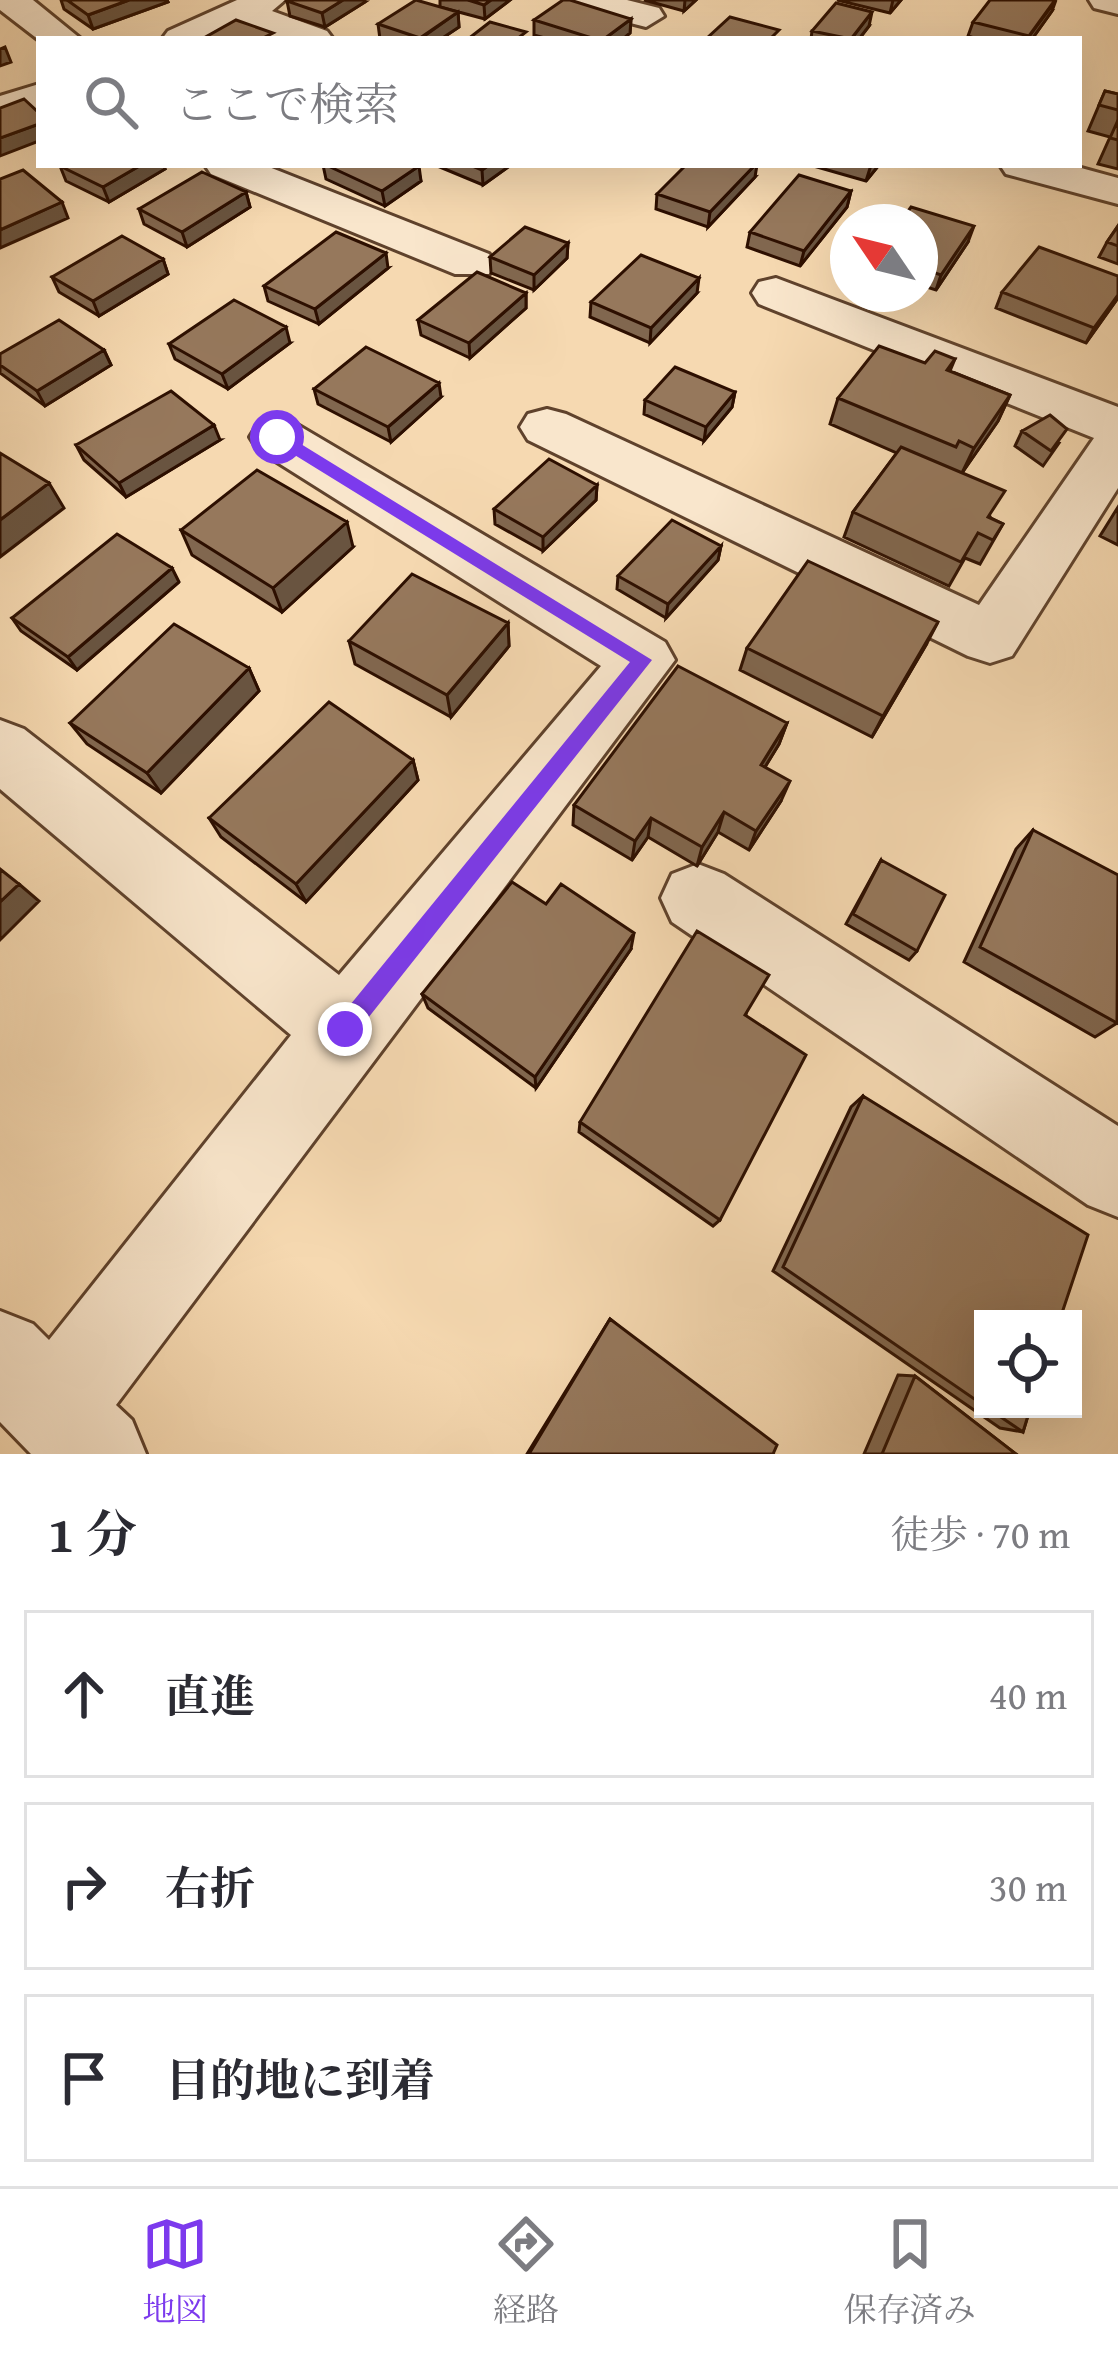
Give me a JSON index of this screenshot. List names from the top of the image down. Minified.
{"north":"top left","page":{"search":"ここで検索","heading":["1 分","徒歩 · 70 m"],"list":[["直進","40 m"],["右折","30 m"],"目的地に到着"],"nav":["地図","経路","保存済み"]}}
